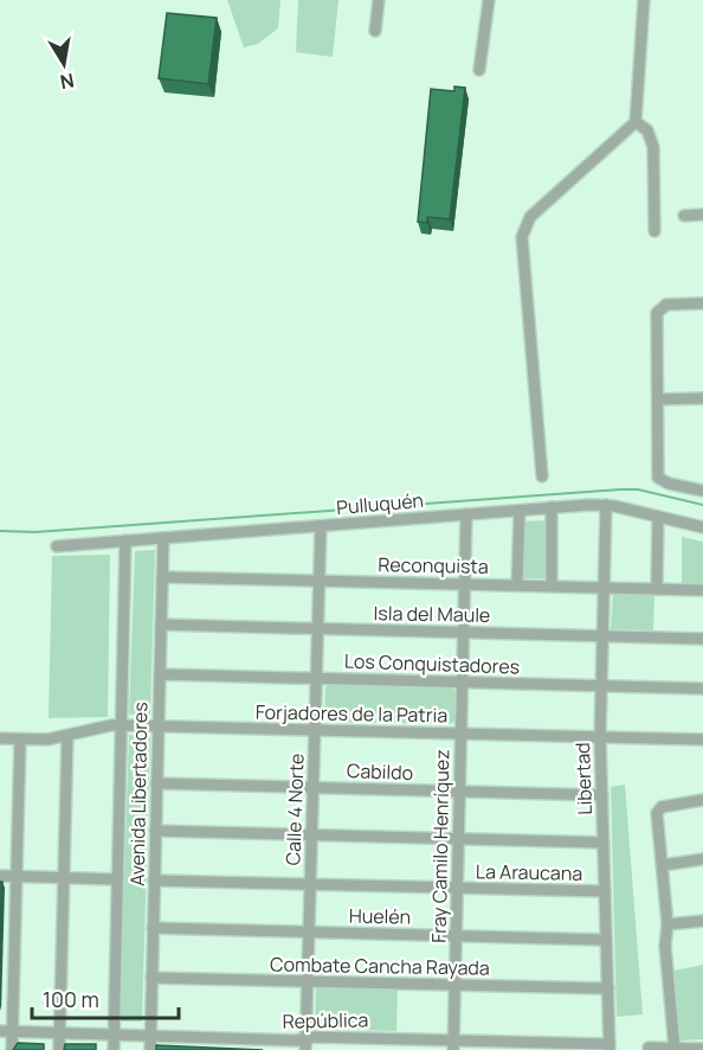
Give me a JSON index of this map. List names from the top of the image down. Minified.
{"streets":{"street":["Pulluquén","Reconquista","Isla del Maule","Los Conquistadores","Forjadores de la Patria","Cabildo","Libertad","Avenida Libertadores","Calle 4 Norte","Fray Camilo Henríquez","La Araucana","Huelén","Combate Cancha Rayada","República"]},"crossings":[["Pulluquén","Libertad"],["Pulluquén","Avenida Libertadores"],["Pulluquén","Calle 4 Norte"],["Pulluquén","Fray Camilo Henríquez"],["Reconquista","Libertad"],["Reconquista","Avenida Libertadores"],["Reconquista","Calle 4 Norte"],["Reconquista","Fray Camilo Henríquez"],["Isla del Maule","Libertad"],["Isla del Maule","Avenida Libertadores"],["Isla del Maule","Calle 4 Norte"],["Isla del Maule","Fray Camilo Henríquez"],["Los Conquistadores","Libertad"],["Los Conquistadores","Avenida Libertadores"],["Los Conquistadores","Calle 4 Norte"],["Los Conquistadores","Fray Camilo Henríquez"],["Forjadores de la Patria","Libertad"],["Forjadores de la Patria","Avenida Libertadores"],["Forjadores de la Patria","Calle 4 Norte"],["Forjadores de la Patria","Fray Camilo Henríquez"],["Cabildo","Libertad"],["Cabildo","Avenida Libertadores"],["Cabildo","Calle 4 Norte"],["Cabildo","Fray Camilo Henríquez"],["Libertad","La Araucana"],["Libertad","Huelén"],["Libertad","Combate Cancha Rayada"],["Libertad","República"],["Avenida Libertadores","La Araucana"],["Avenida Libertadores","Huelén"],["Avenida Libertadores","Combate Cancha Rayada"],["Avenida Libertadores","República"],["Calle 4 Norte","La Araucana"],["Calle 4 Norte","Huelén"],["Calle 4 Norte","Combate Cancha Rayada"],["Calle 4 Norte","República"],["Fray Camilo Henríquez","La Araucana"],["Fray Camilo Henríquez","Huelén"],["Fray Camilo Henríquez","Combate Cancha Rayada"],["Fray Camilo Henríquez","República"]],"scale_bar":"100 m","north":"bottom"}
